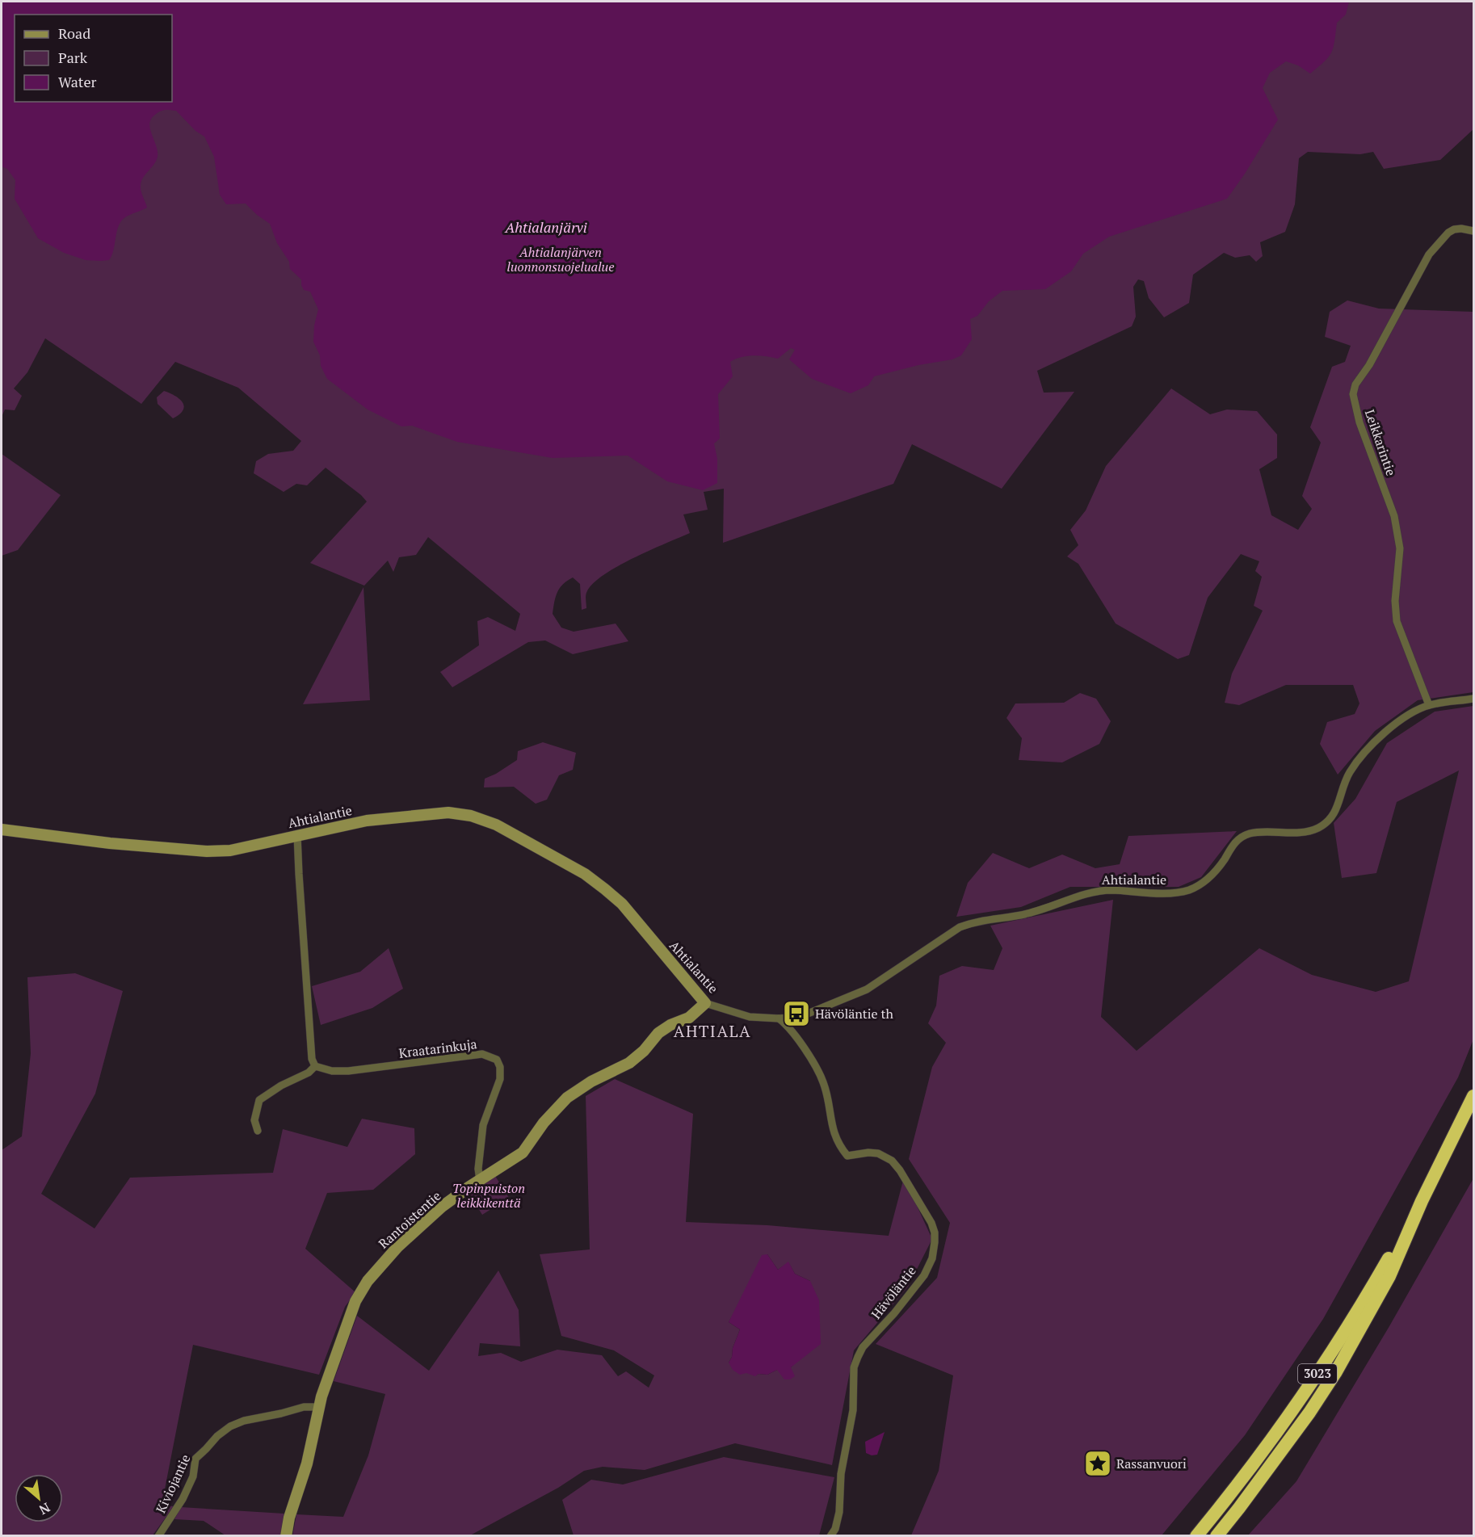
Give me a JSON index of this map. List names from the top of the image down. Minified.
{"streets":{"highway":["3023"],"street":["Leikkarintie","Ahtialantie","Kraatarinkuja","Rantoistentie","Hävöläntie","Kiviojantie"]},"crossings":[["Leikkarintie","Ahtialantie"],["Ahtialantie","Rantoistentie"],["Ahtialantie","Hävöläntie"],["Kraatarinkuja","Rantoistentie"],["Rantoistentie","Kiviojantie"]],"districts":["AHTIALA"],"water":["Ahtialanjärvi"],"parks":["Ahtialanjärven luonnonsuojelualue","Topinpuiston leikkikenttä"],"places":{"bus stop":["Hävöläntie th"],"place":["Rassanvuori"]},"legend":["Road","Park","Water"],"north":"bottom right"}
